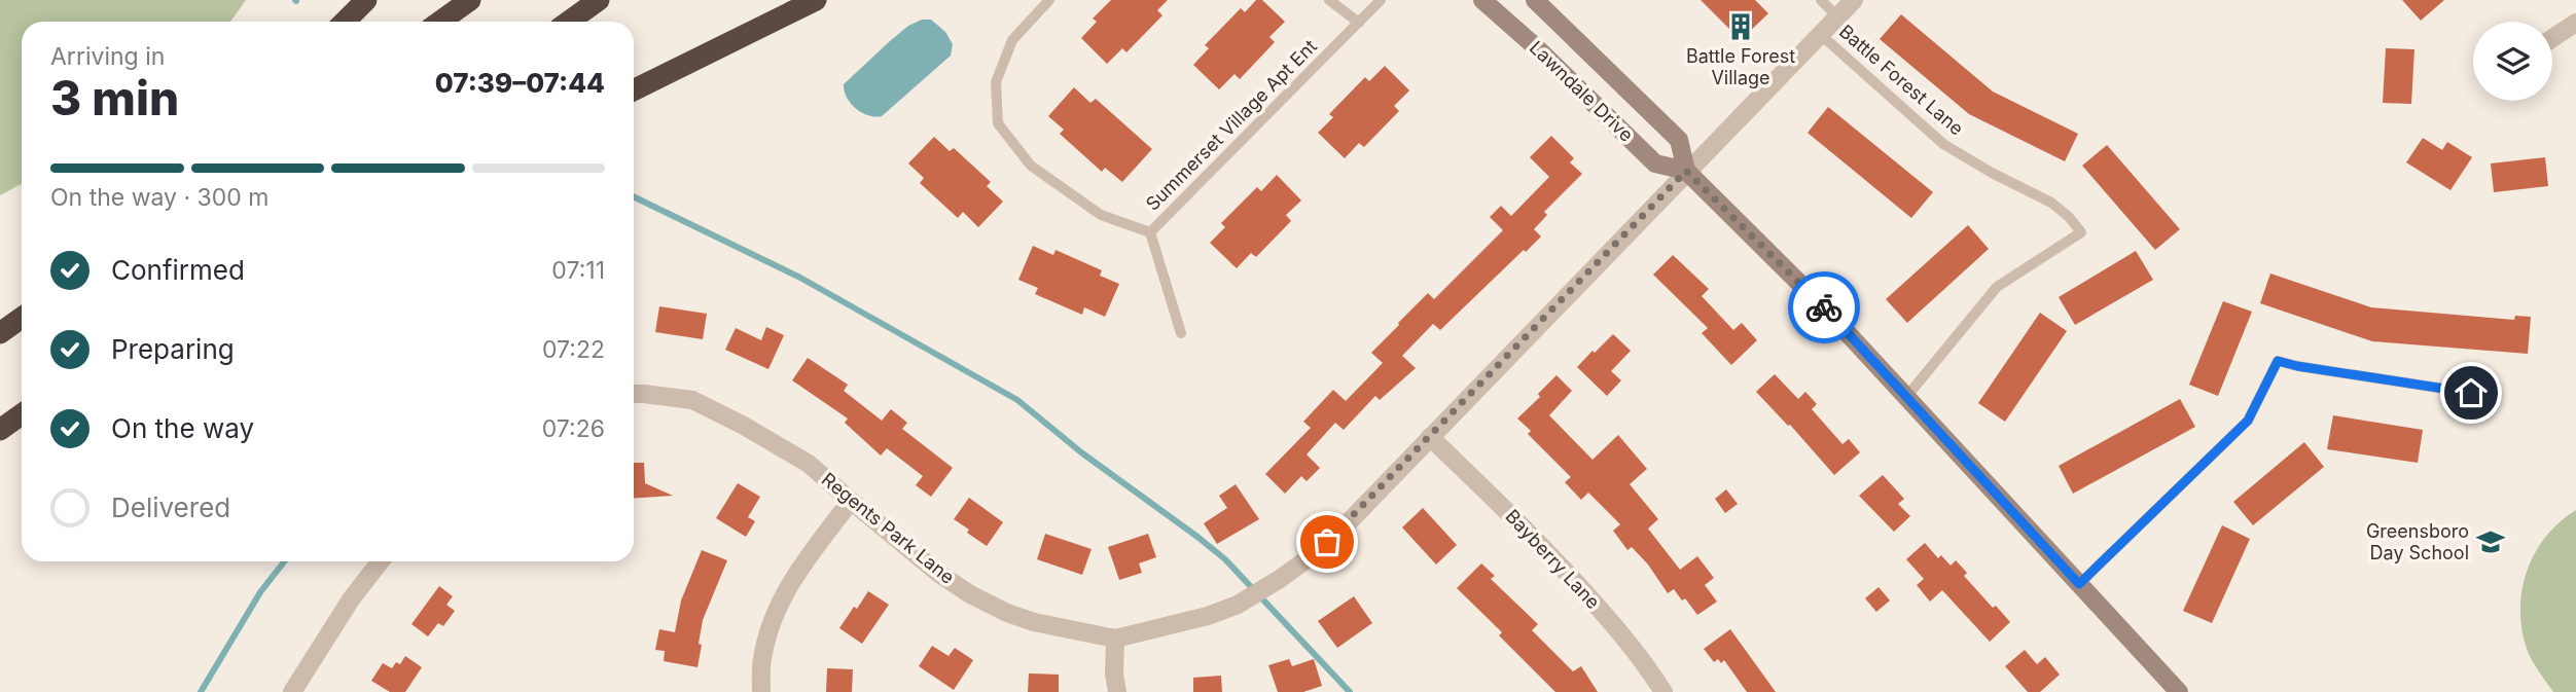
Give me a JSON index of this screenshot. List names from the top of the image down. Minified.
{"streets":{"main road":["Lawndale Drive"],"street":["Regents Park Lane","Bayberry Lane"],"lane":["Battle Forest Lane","Summerset Village Apt Ent"]},"crossings":[["Battle Forest Lane","Lawndale Drive"],["Battle Forest Lane","Regents Park Lane"],["Lawndale Drive","Regents Park Lane"],["Regents Park Lane","Bayberry Lane"]],"places":{"building":["Battle Forest Village"],"school or university":["Greensboro Day School"]},"page":{"heading":["3 min","Arriving in","07:39–07:44"],"bar":"On the way · 300 m","list":[["Confirmed","07:11"],["Preparing","07:22"],["On the way","07:26"],"Delivered"]}}
